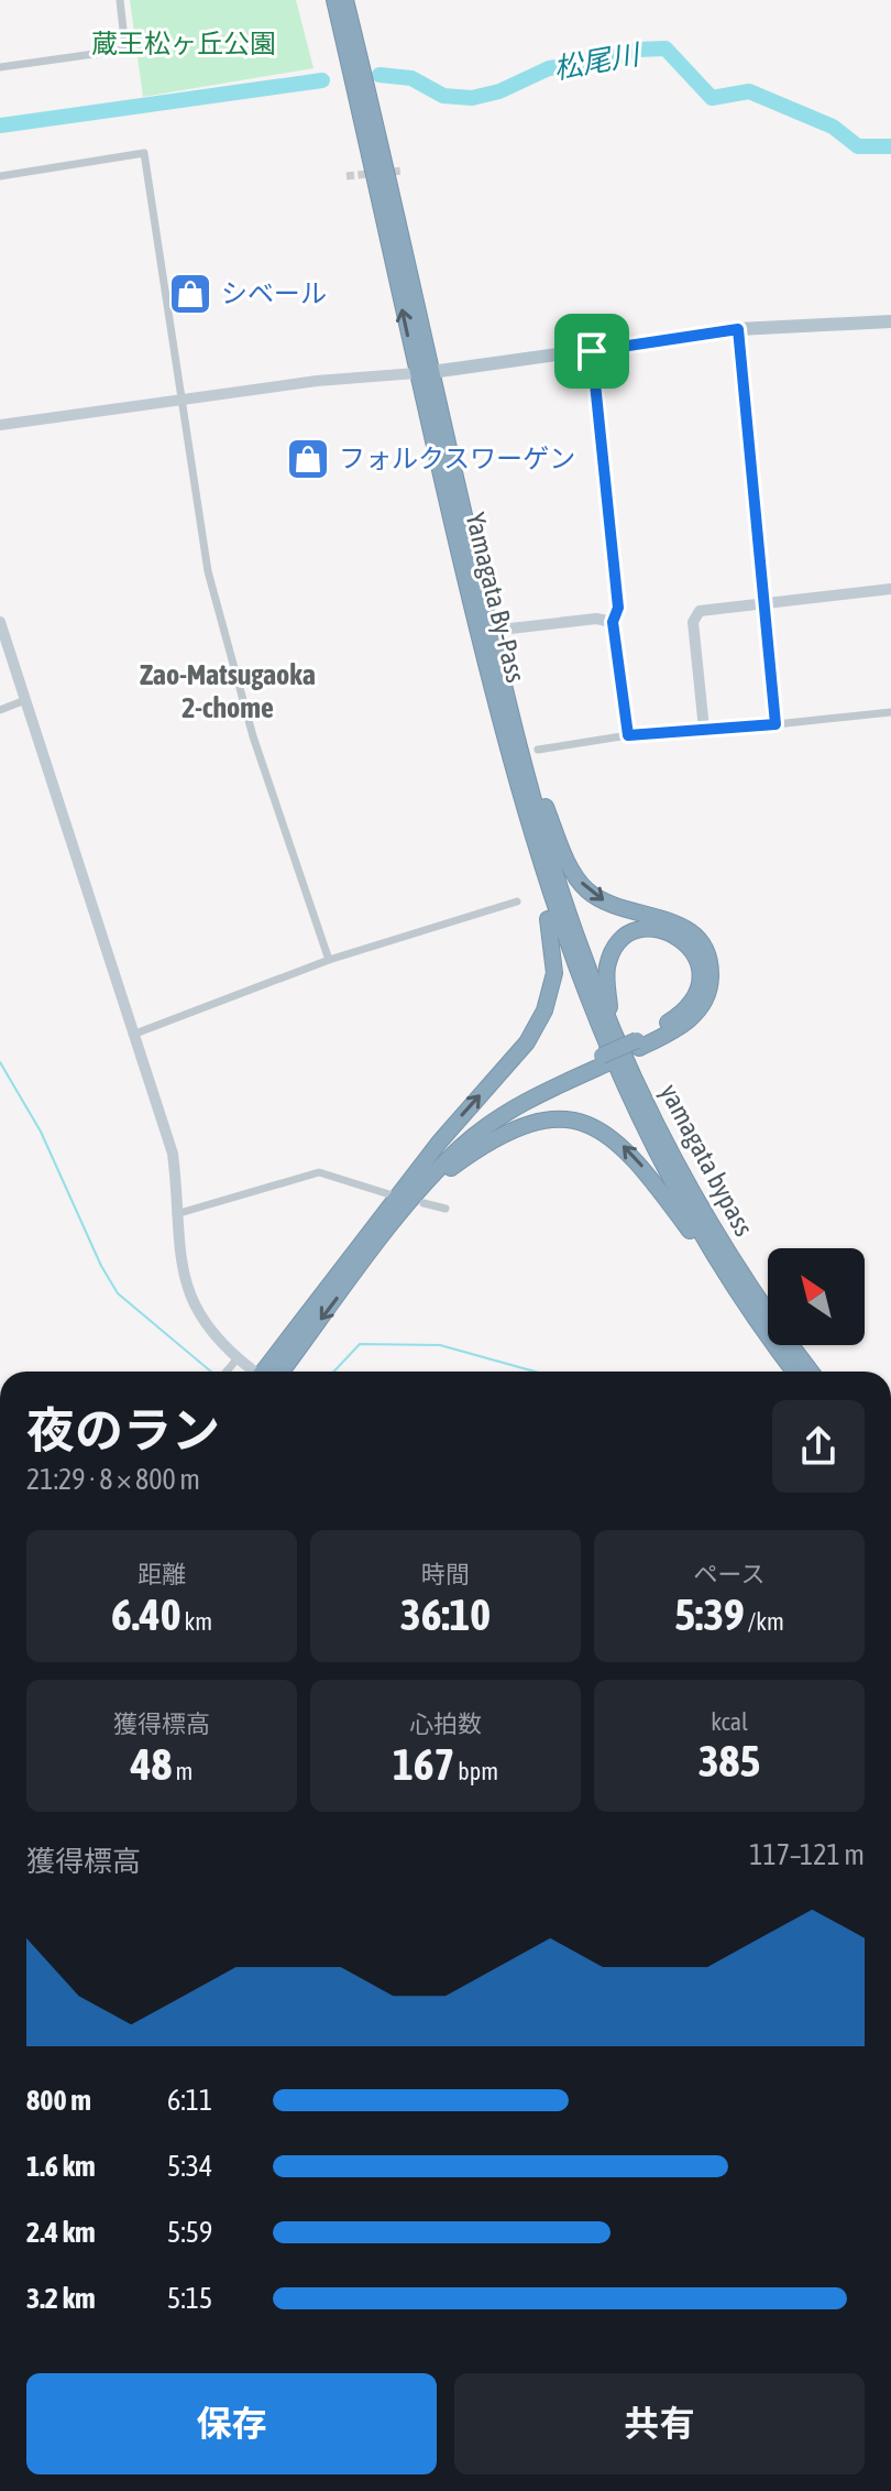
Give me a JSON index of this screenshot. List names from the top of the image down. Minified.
{"streets":{"highway":["Yamagata By-Pass","yamagata bypass"]},"crossings":[["Yamagata By-Pass","yamagata bypass"]],"districts":["Zao-Matsugaoka 2-chome"],"water":["松尾川"],"parks":["蔵王松ヶ丘公園"],"places":{"shop":["シベール","フォルクスワーゲン"]},"north":"top left","page":{"heading":["夜のラン","21:29 · 8 × 800 m"],"stats":[["距離","6.40 km"],["時間","36:10"],["ペース","5:39 /km"],["獲得標高","48 m"],["心拍数","167 bpm"],["kcal","385"]],"chart":["獲得標高","117–121 m"],"list":[{"name":"800 m","note":"6:11"},{"name":"1.6 km","note":"5:34"},{"name":"2.4 km","note":"5:59"},{"name":"3.2 km","note":"5:15"}],"buttons":["保存","共有"]}}
